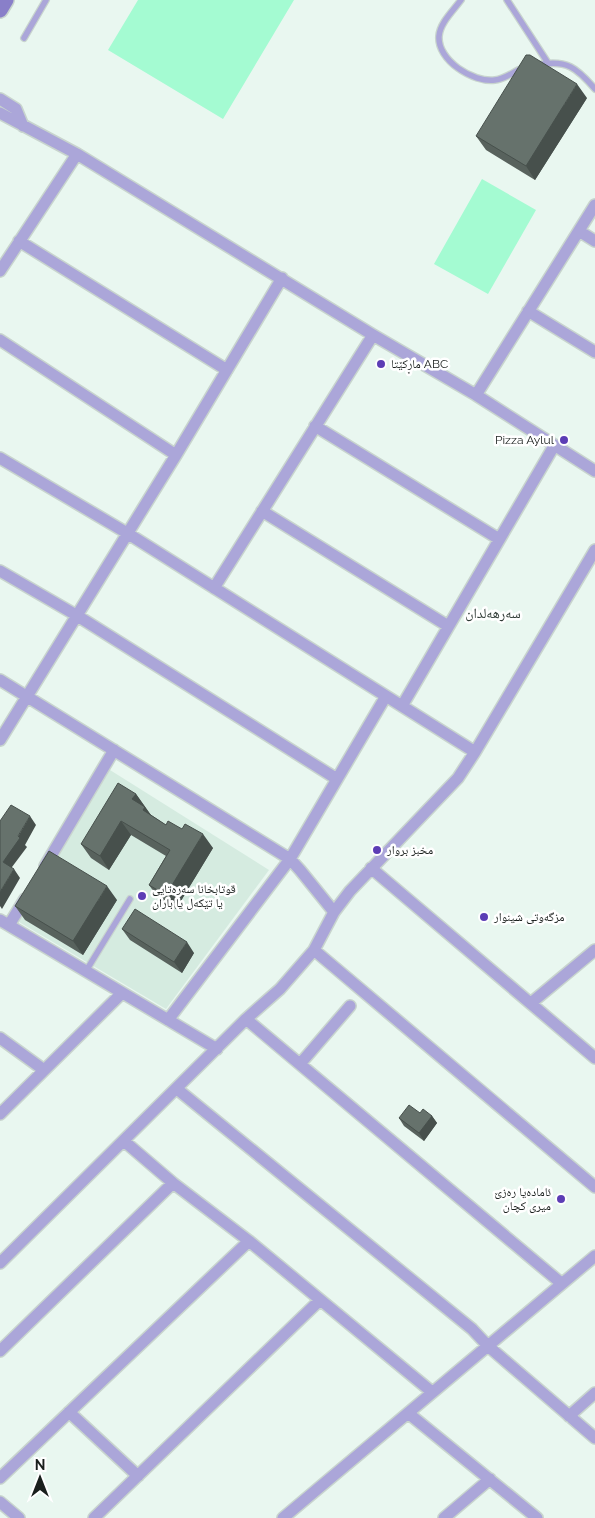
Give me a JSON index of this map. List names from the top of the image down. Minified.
{"districts":["سەرهەلدان"],"places":["ماڕکێتا ABC","Pizza Aylul","مخبز بروار","قوتابخانا سەرەتایی یا تێکەل یا باران","مزگەوتی شينوار","ئامادەيا رەزێ ميرى كچان"],"north":"top"}
